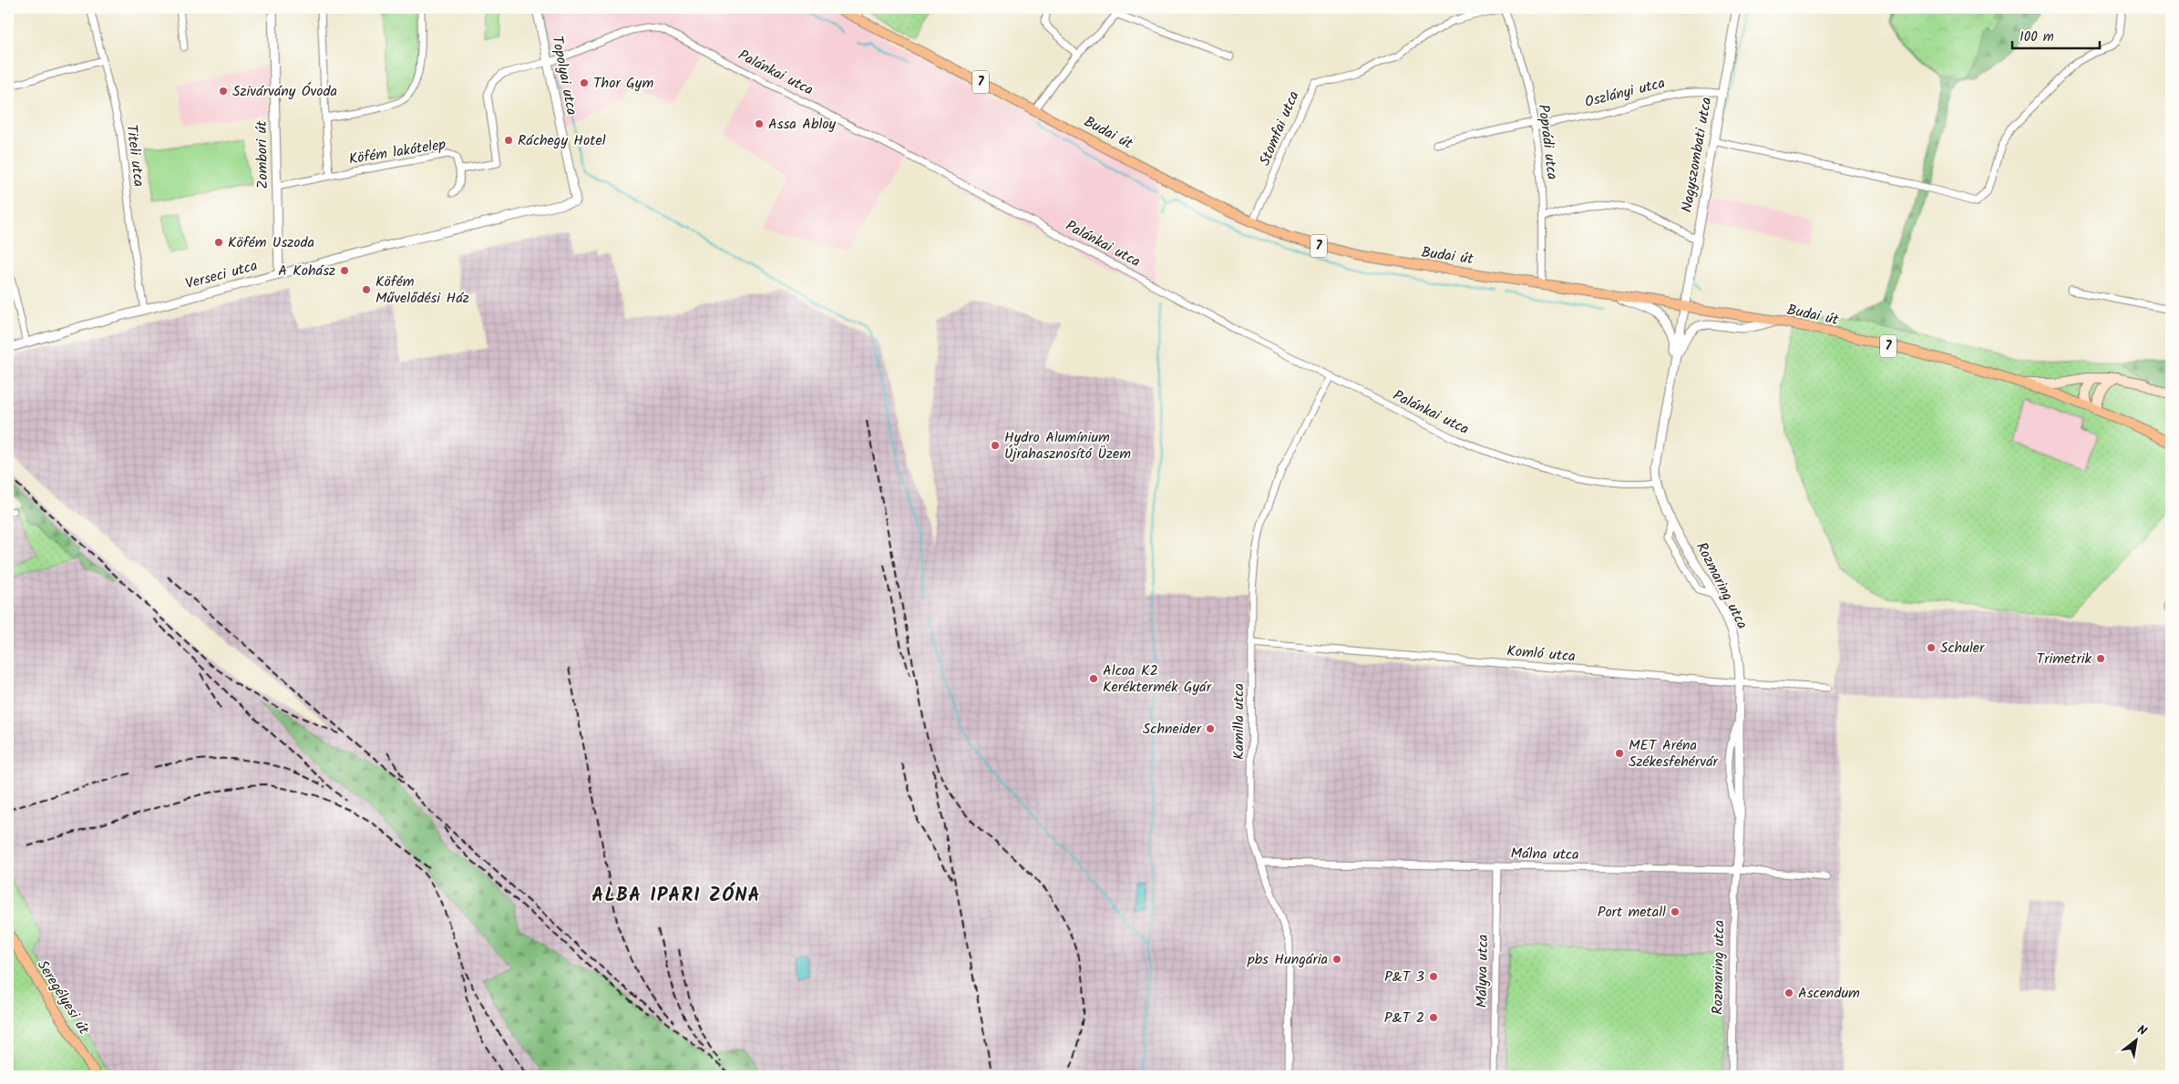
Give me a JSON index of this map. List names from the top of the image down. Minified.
{"streets":{"main road":["7","Budai út","Seregélyesi út"],"street":["Palánkai utca","Topolyai utca","Oszlányi utca","Stomfai utca","Poprádi utca","Köfém lakótelep","Zombori út","Nagyszombati utca","Titeli utca","Verseci utca","Rozmaring utca","Komló utca","Kamilla utca","Málna utca","Mályva utca"]},"crossings":[["Palánkai utca","Topolyai utca"],["Palánkai utca","Köfém lakótelep"],["Palánkai utca","Rozmaring utca"],["Palánkai utca","Kamilla utca"],["Topolyai utca","Köfém lakótelep"],["Topolyai utca","Verseci utca"],["7","Budai út"],["Oszlányi utca","Poprádi utca"],["Oszlányi utca","Nagyszombati utca"],["Stomfai utca","Budai út"],["Stomfai utca","Poprádi utca"],["Budai út","Poprádi utca"],["Budai út","Nagyszombati utca"],["Budai út","Rozmaring utca"],["Köfém lakótelep","Zombori út"],["Zombori út","Verseci utca"],["Nagyszombati utca","Rozmaring utca"],["Titeli utca","Verseci utca"],["Rozmaring utca","Komló utca"],["Rozmaring utca","Málna utca"],["Komló utca","Kamilla utca"],["Kamilla utca","Málna utca"],["Málna utca","Mályva utca"]],"districts":["ALBA IPARI ZÓNA"],"places":["Thor Gym","Szivárvány Óvoda","Assa Abloy","Ráchegy Hotel","Köfém Uszoda","A Kohász","Köfém Művelődési Ház","Hydro Alumínium Újrahasznosító Üzem","Schuler","Trimetrik","Alcoa K2 Keréktermék Gyár","Schneider","MET Aréna Székesfehérvár","Port metall","pbs Hungária","P&T 3","Ascendum","P&T 2"],"scale_bar":"100 m","north":"top right"}
